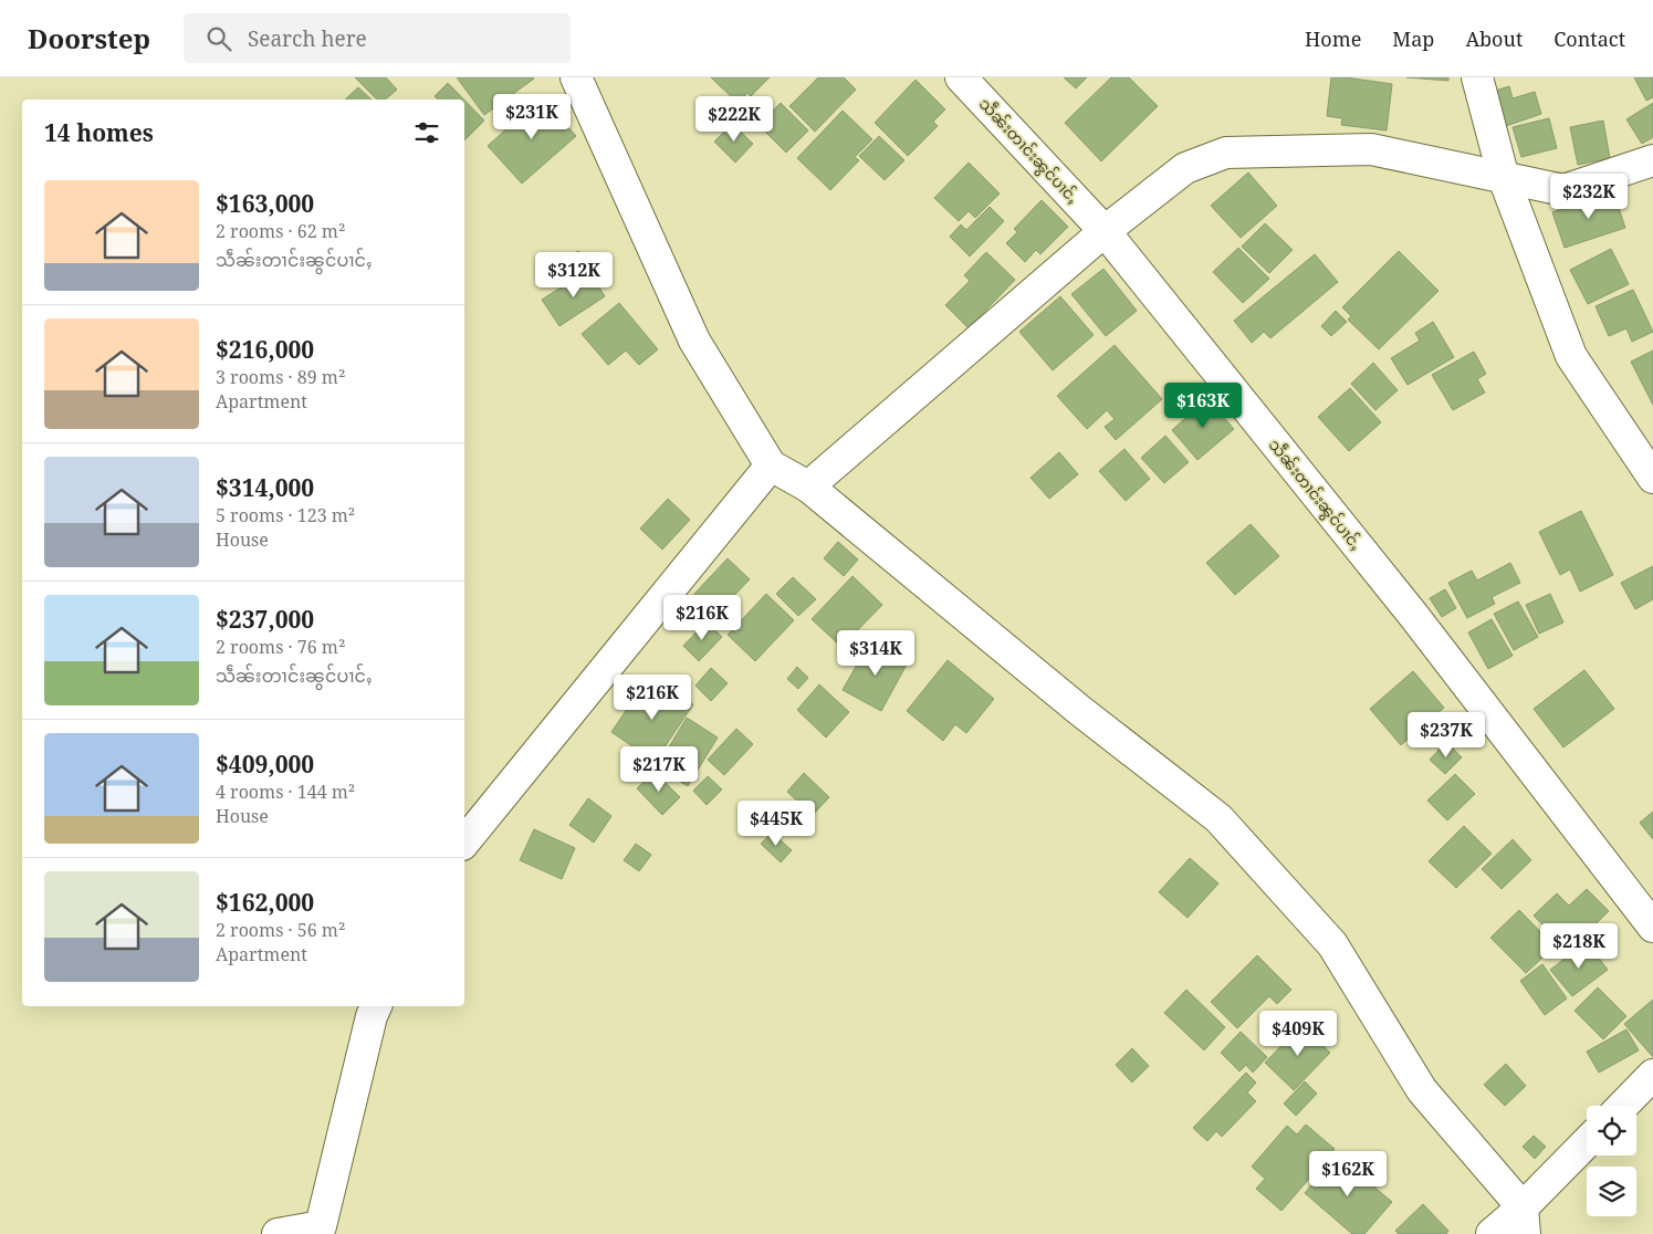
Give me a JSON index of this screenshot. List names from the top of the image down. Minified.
{"streets":{"street":["သဵၼ်းတၢင်းၼွင်ပၢင်ႇ"]},"page":{"header":"Doorstep","search":"Search here","nav":["Home","Map","About","Contact"],"price":["$231K","$222K","$232K","$312K","$163K","$216K","$314K","$216K","$237K","$217K","$445K","$218K","$409K","$162K"],"heading":"14 homes","list":[{"name":"$163,000","note":"2 rooms · 62 m² · သဵၼ်းတၢင်းၼွင်ပၢင်ႇ"},{"name":"$216,000","note":"3 rooms · 89 m² · Apartment"},{"name":"$314,000","note":"5 rooms · 123 m² · House"},{"name":"$237,000","note":"2 rooms · 76 m² · သဵၼ်းတၢင်းၼွင်ပၢင်ႇ"},{"name":"$409,000","note":"4 rooms · 144 m² · House"},{"name":"$162,000","note":"2 rooms · 56 m² · Apartment"}]}}
